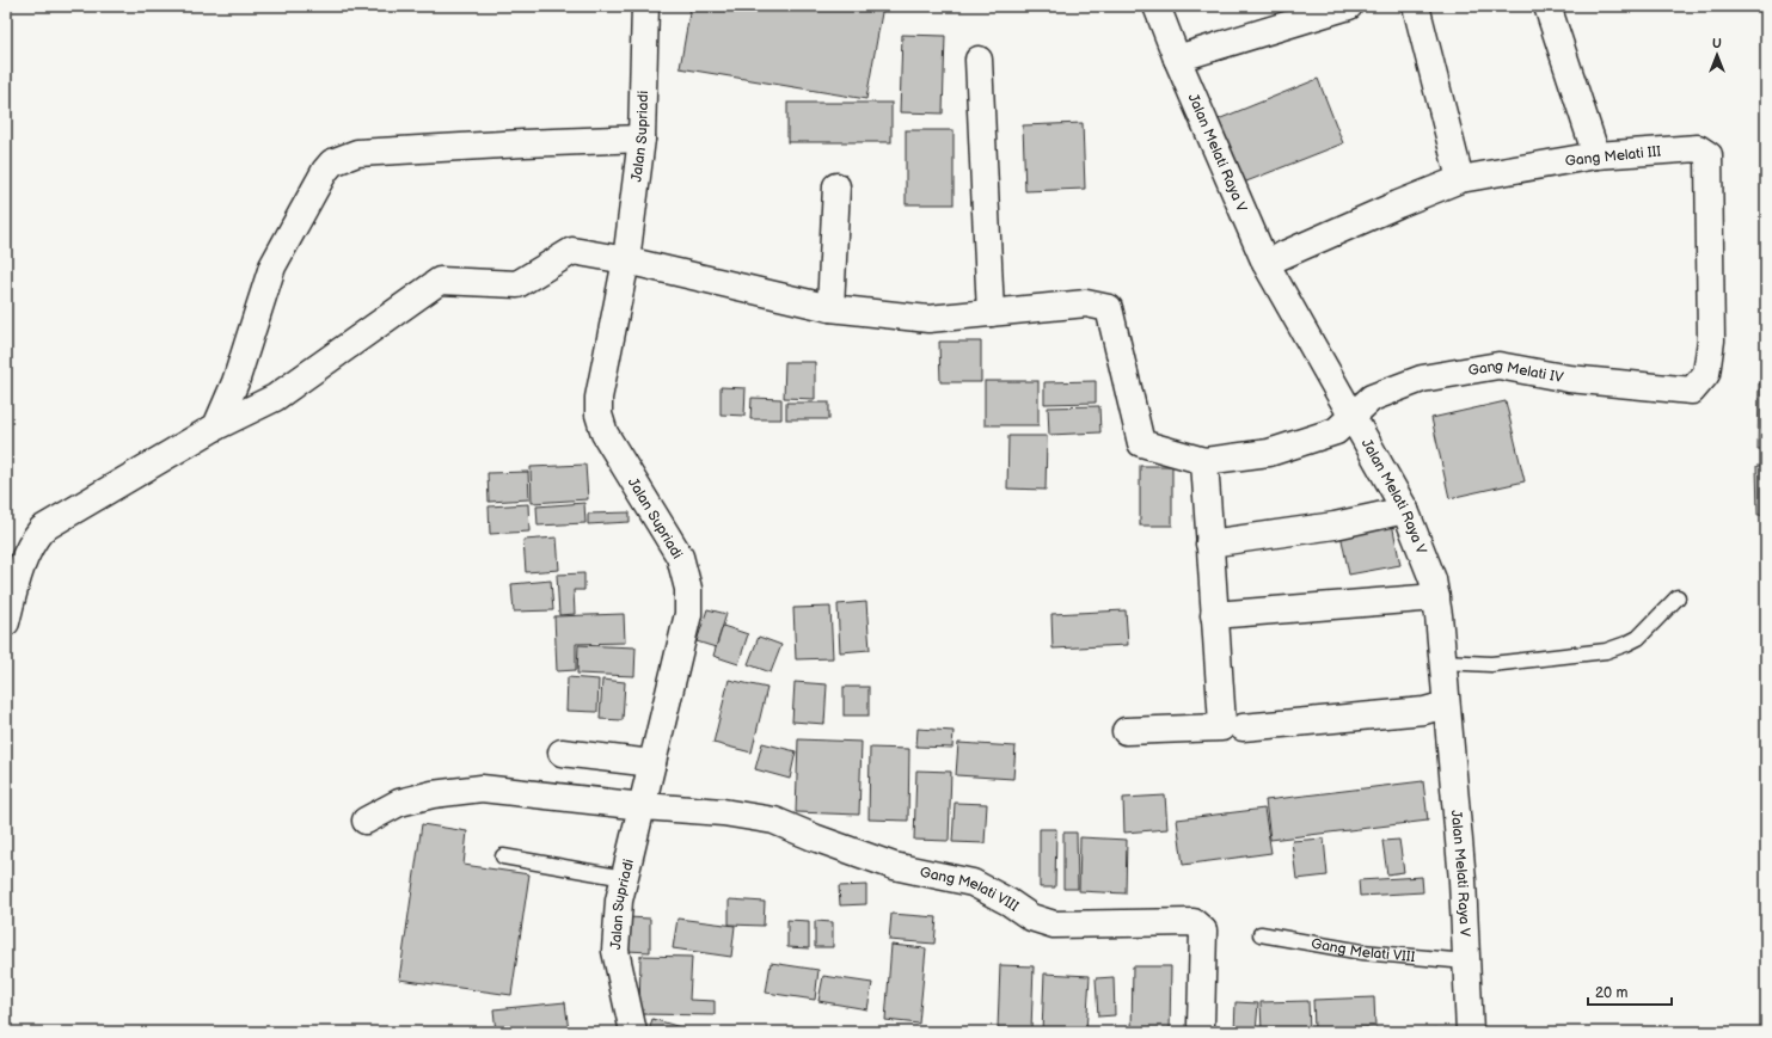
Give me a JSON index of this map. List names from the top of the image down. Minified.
{"streets":{"street":["Jalan Supriadi","Jalan Melati Raya V","Gang Melati III","Gang Melati IV","Gang Melati VIII"]},"crossings":[["Jalan Supriadi","Gang Melati VIII"],["Jalan Melati Raya V","Gang Melati III"],["Jalan Melati Raya V","Gang Melati IV"],["Jalan Melati Raya V","Gang Melati VIII"],["Gang Melati III","Gang Melati IV"]],"scale_bar":"20 m","north":"top"}
